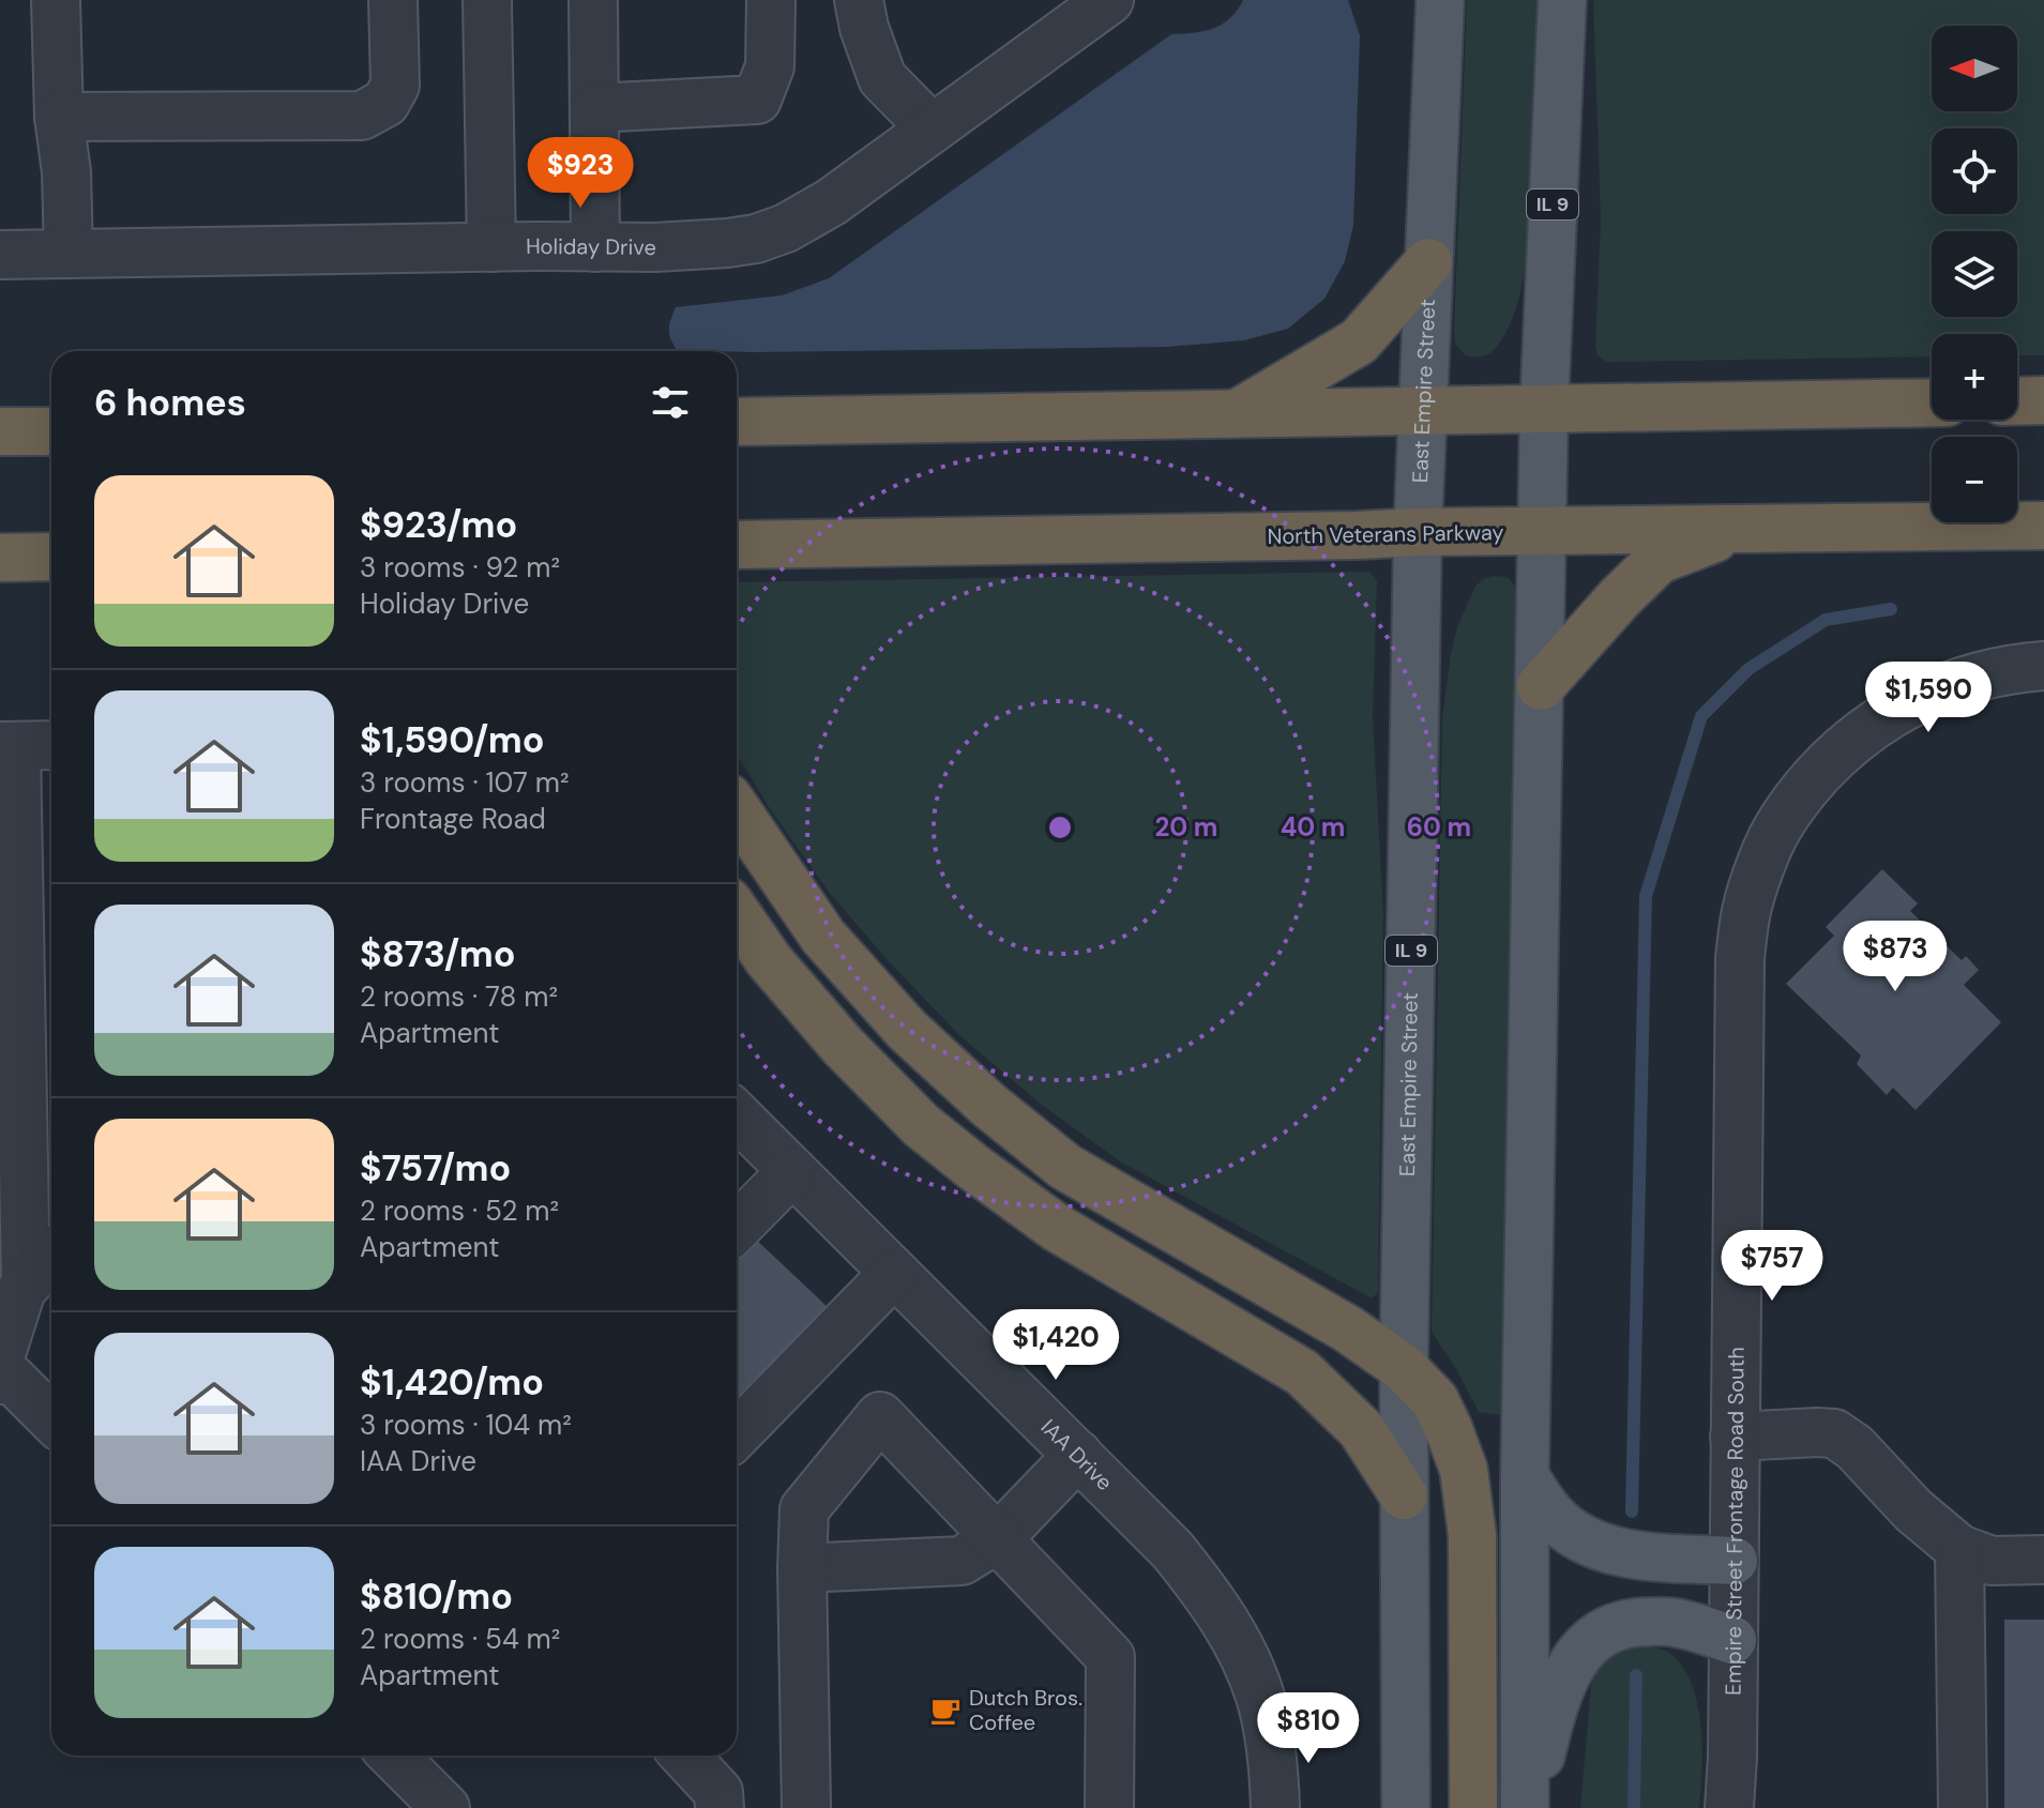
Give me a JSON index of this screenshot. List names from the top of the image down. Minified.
{"streets":{"highway":["North Veterans Parkway"],"main road":["IL 9","East Empire Street"],"street":["Holiday Drive","IAA Drive","Empire Street Frontage Road South"]},"crossings":[["IL 9","North Veterans Parkway"],["East Empire Street","North Veterans Parkway"]],"places":{"cafe":["Dutch Bros. Coffee"]},"north":"left","page":{"map_buttons":["+","−"],"price":["$923","$1,590","$873","$757","$1,420","$810"],"heading":"6 homes","list":[{"name":"$923/mo","note":"3 rooms · 92 m² · Holiday Drive"},{"name":"$1,590/mo","note":"3 rooms · 107 m² · Frontage Road"},{"name":"$873/mo","note":"2 rooms · 78 m² · Apartment"},{"name":"$757/mo","note":"2 rooms · 52 m² · Apartment"},{"name":"$1,420/mo","note":"3 rooms · 104 m² · IAA Drive"},{"name":"$810/mo","note":"2 rooms · 54 m² · Apartment"}]},"rings":["20 m","40 m","60 m"]}
